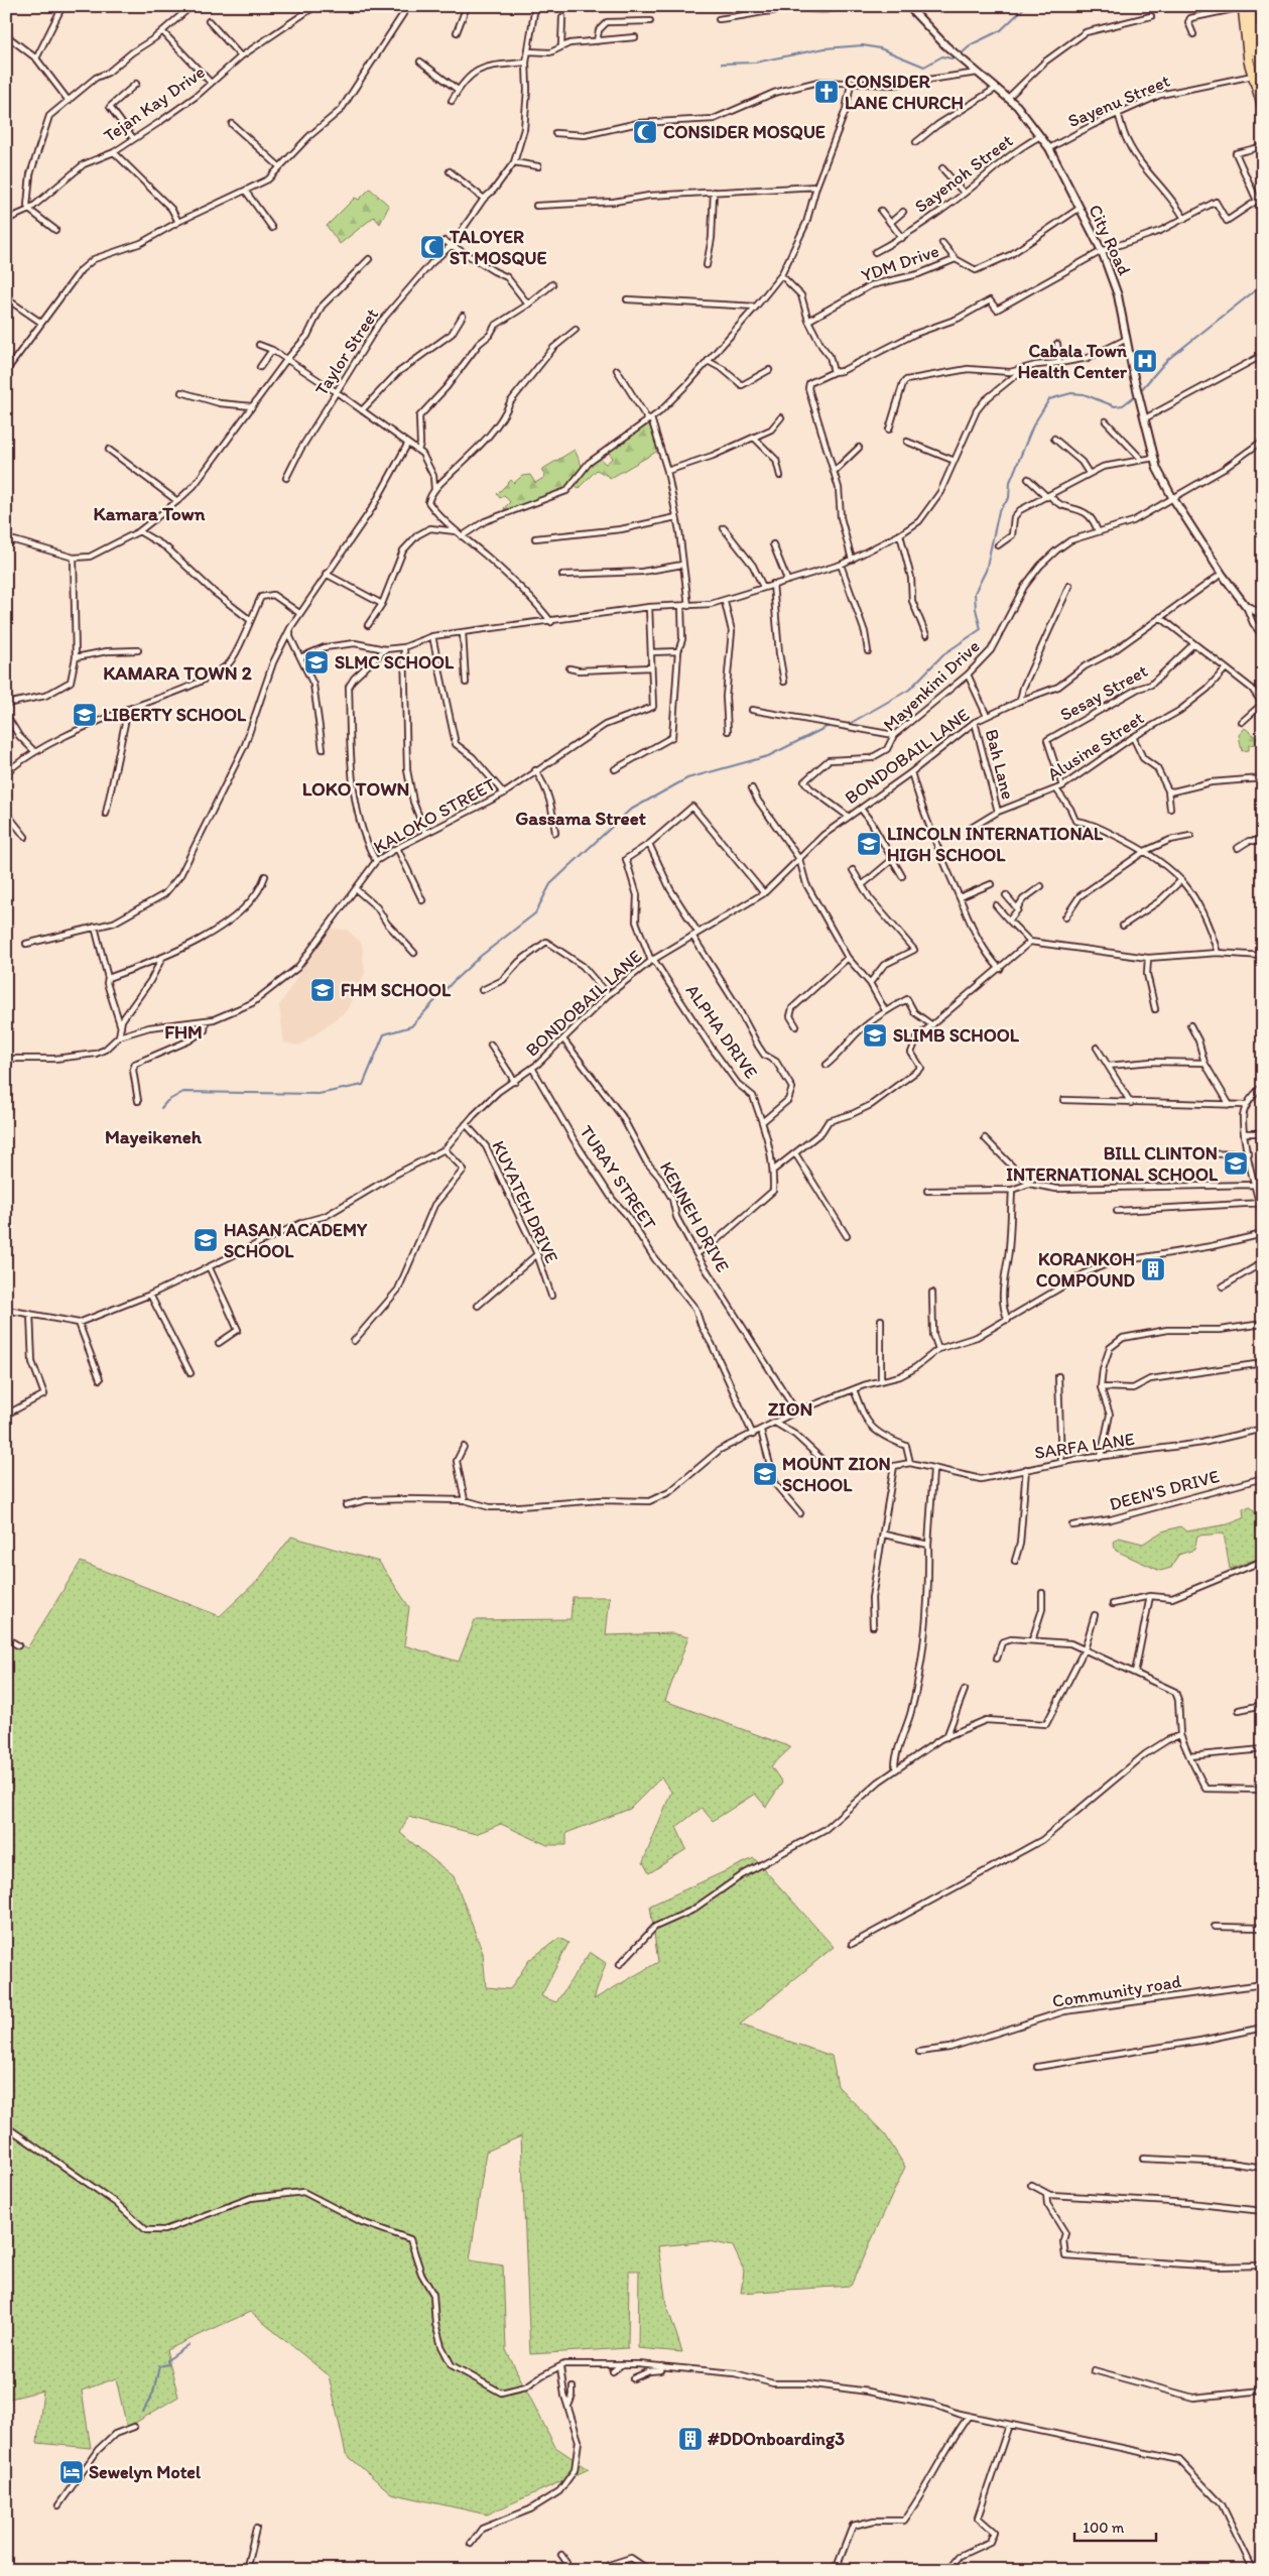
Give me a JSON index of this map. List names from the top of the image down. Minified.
{"streets":{"main road":["City Road"],"street":["Sayenu Street","Tejan Kay Drive","Sayenoh Street","YDM Drive","Taylor Street","Mayenkini Drive","Sesay Street","Alusine Street","BONDOBAIL LANE","Bah Lane","KALOKO STREET","ALPHA DRIVE","TURAY STREET","KUYATEH DRIVE","KENNEH DRIVE","SARFA LANE","DEEN'S DRIVE","Community road"]},"crossings":[["Sayenu Street","City Road"],["Sayenoh Street","City Road"],["City Road","YDM Drive"],["City Road","Mayenkini Drive"],["City Road","BONDOBAIL LANE"],["Mayenkini Drive","BONDOBAIL LANE"],["Sesay Street","Alusine Street"],["Alusine Street","Bah Lane"],["BONDOBAIL LANE","Bah Lane"],["BONDOBAIL LANE","ALPHA DRIVE"],["BONDOBAIL LANE","TURAY STREET"],["BONDOBAIL LANE","KUYATEH DRIVE"],["BONDOBAIL LANE","KENNEH DRIVE"],["ALPHA DRIVE","KENNEH DRIVE"]],"districts":["Kamara Town","KAMARA TOWN 2","LOKO TOWN","Gassama Street","FHM","Mayeikeneh","ZION"],"places":{"church":["CONSIDER LANE CHURCH"],"mosque":["CONSIDER MOSQUE","TALOYER ST MOSQUE"],"hospital":["Cabala Town Health Center"],"school or university":["SLMC SCHOOL","LIBERTY SCHOOL","LINCOLN INTERNATIONAL HIGH SCHOOL","FHM SCHOOL","SLIMB SCHOOL","BILL CLINTON INTERNATIONAL SCHOOL","HASAN ACADEMY SCHOOL","MOUNT ZION SCHOOL"],"building":["KORANKOH COMPOUND","#DDOnboarding3"],"hotel":["Sewelyn Motel"]},"scale_bar":"100 m"}
